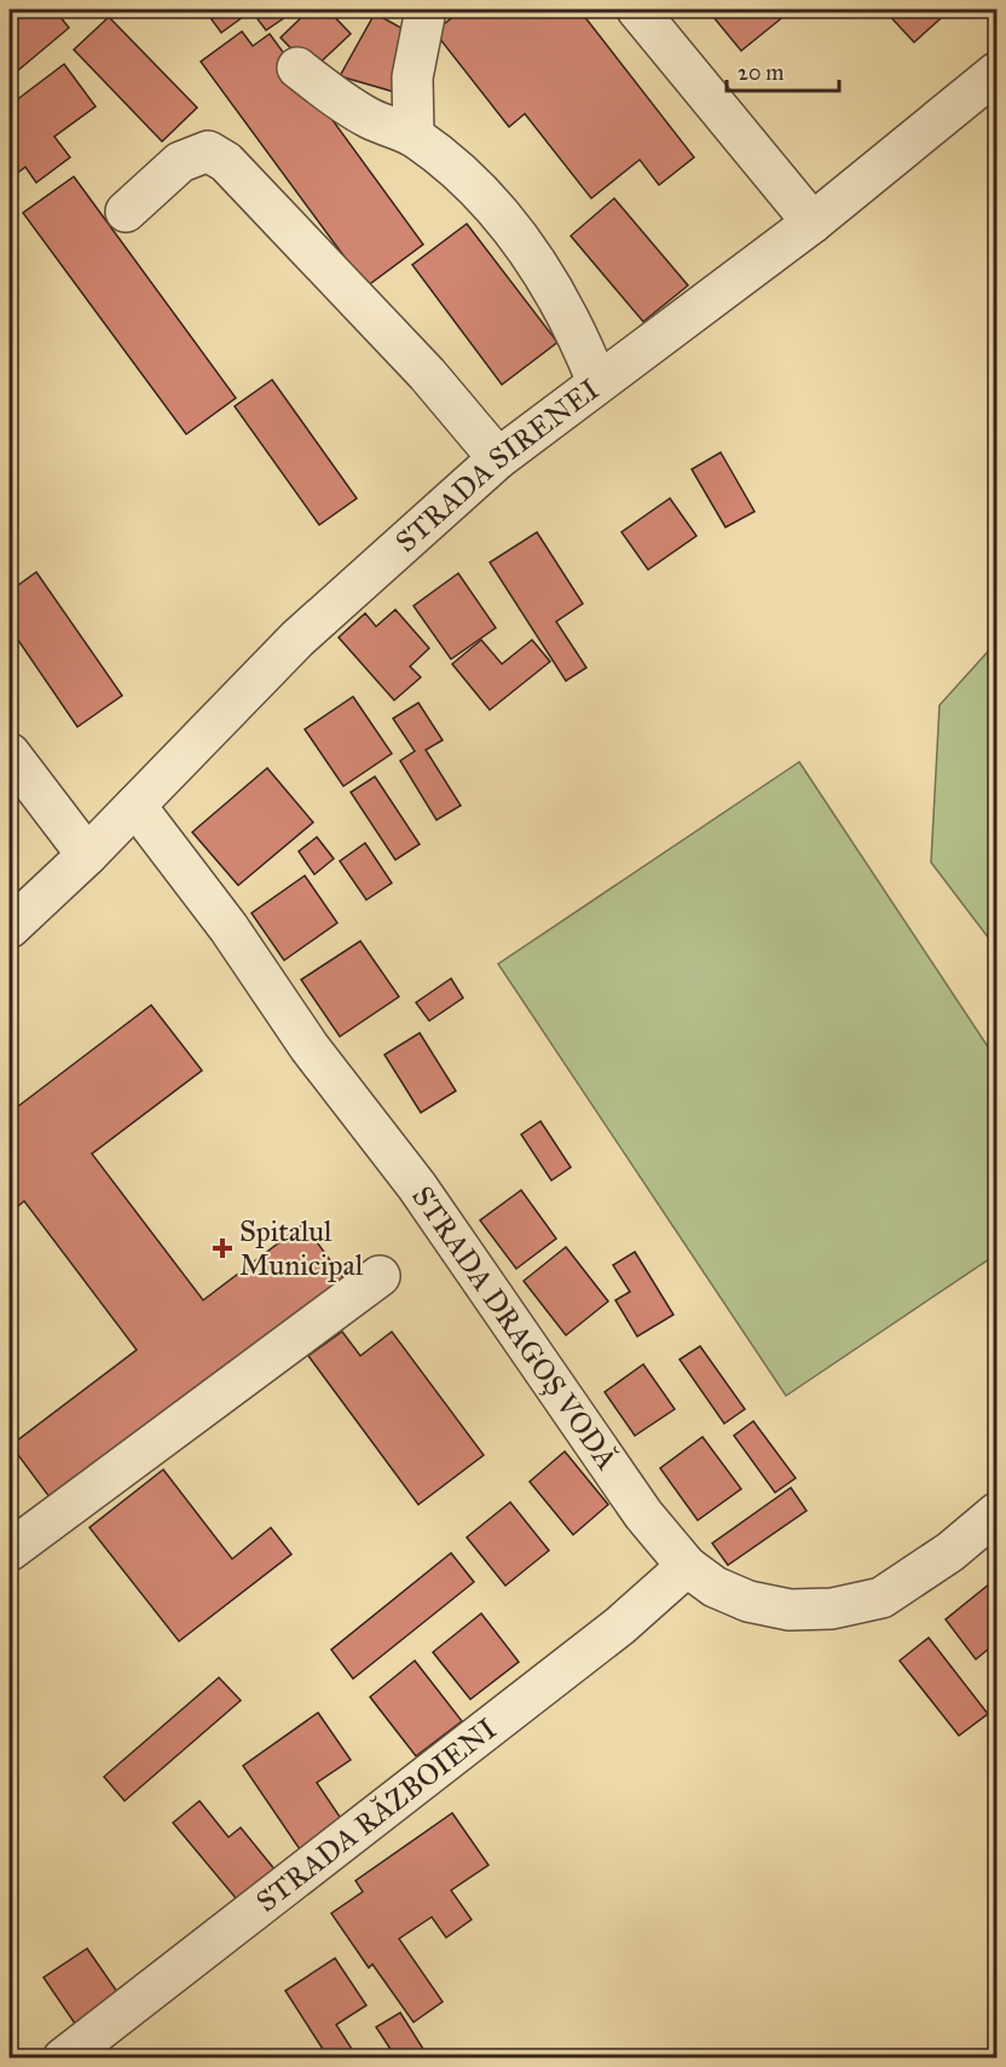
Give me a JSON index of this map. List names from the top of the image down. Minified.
{"streets":{"street":["STRADA SIRENEI","STRADA DRAGOȘ VODĂ","STRADA RĂZBOIENI"]},"crossings":[["STRADA SIRENEI","STRADA DRAGOȘ VODĂ"],["STRADA DRAGOȘ VODĂ","STRADA RĂZBOIENI"]],"places":{"health":["Spitalul Municipal"]},"scale_bar":"20 m"}
